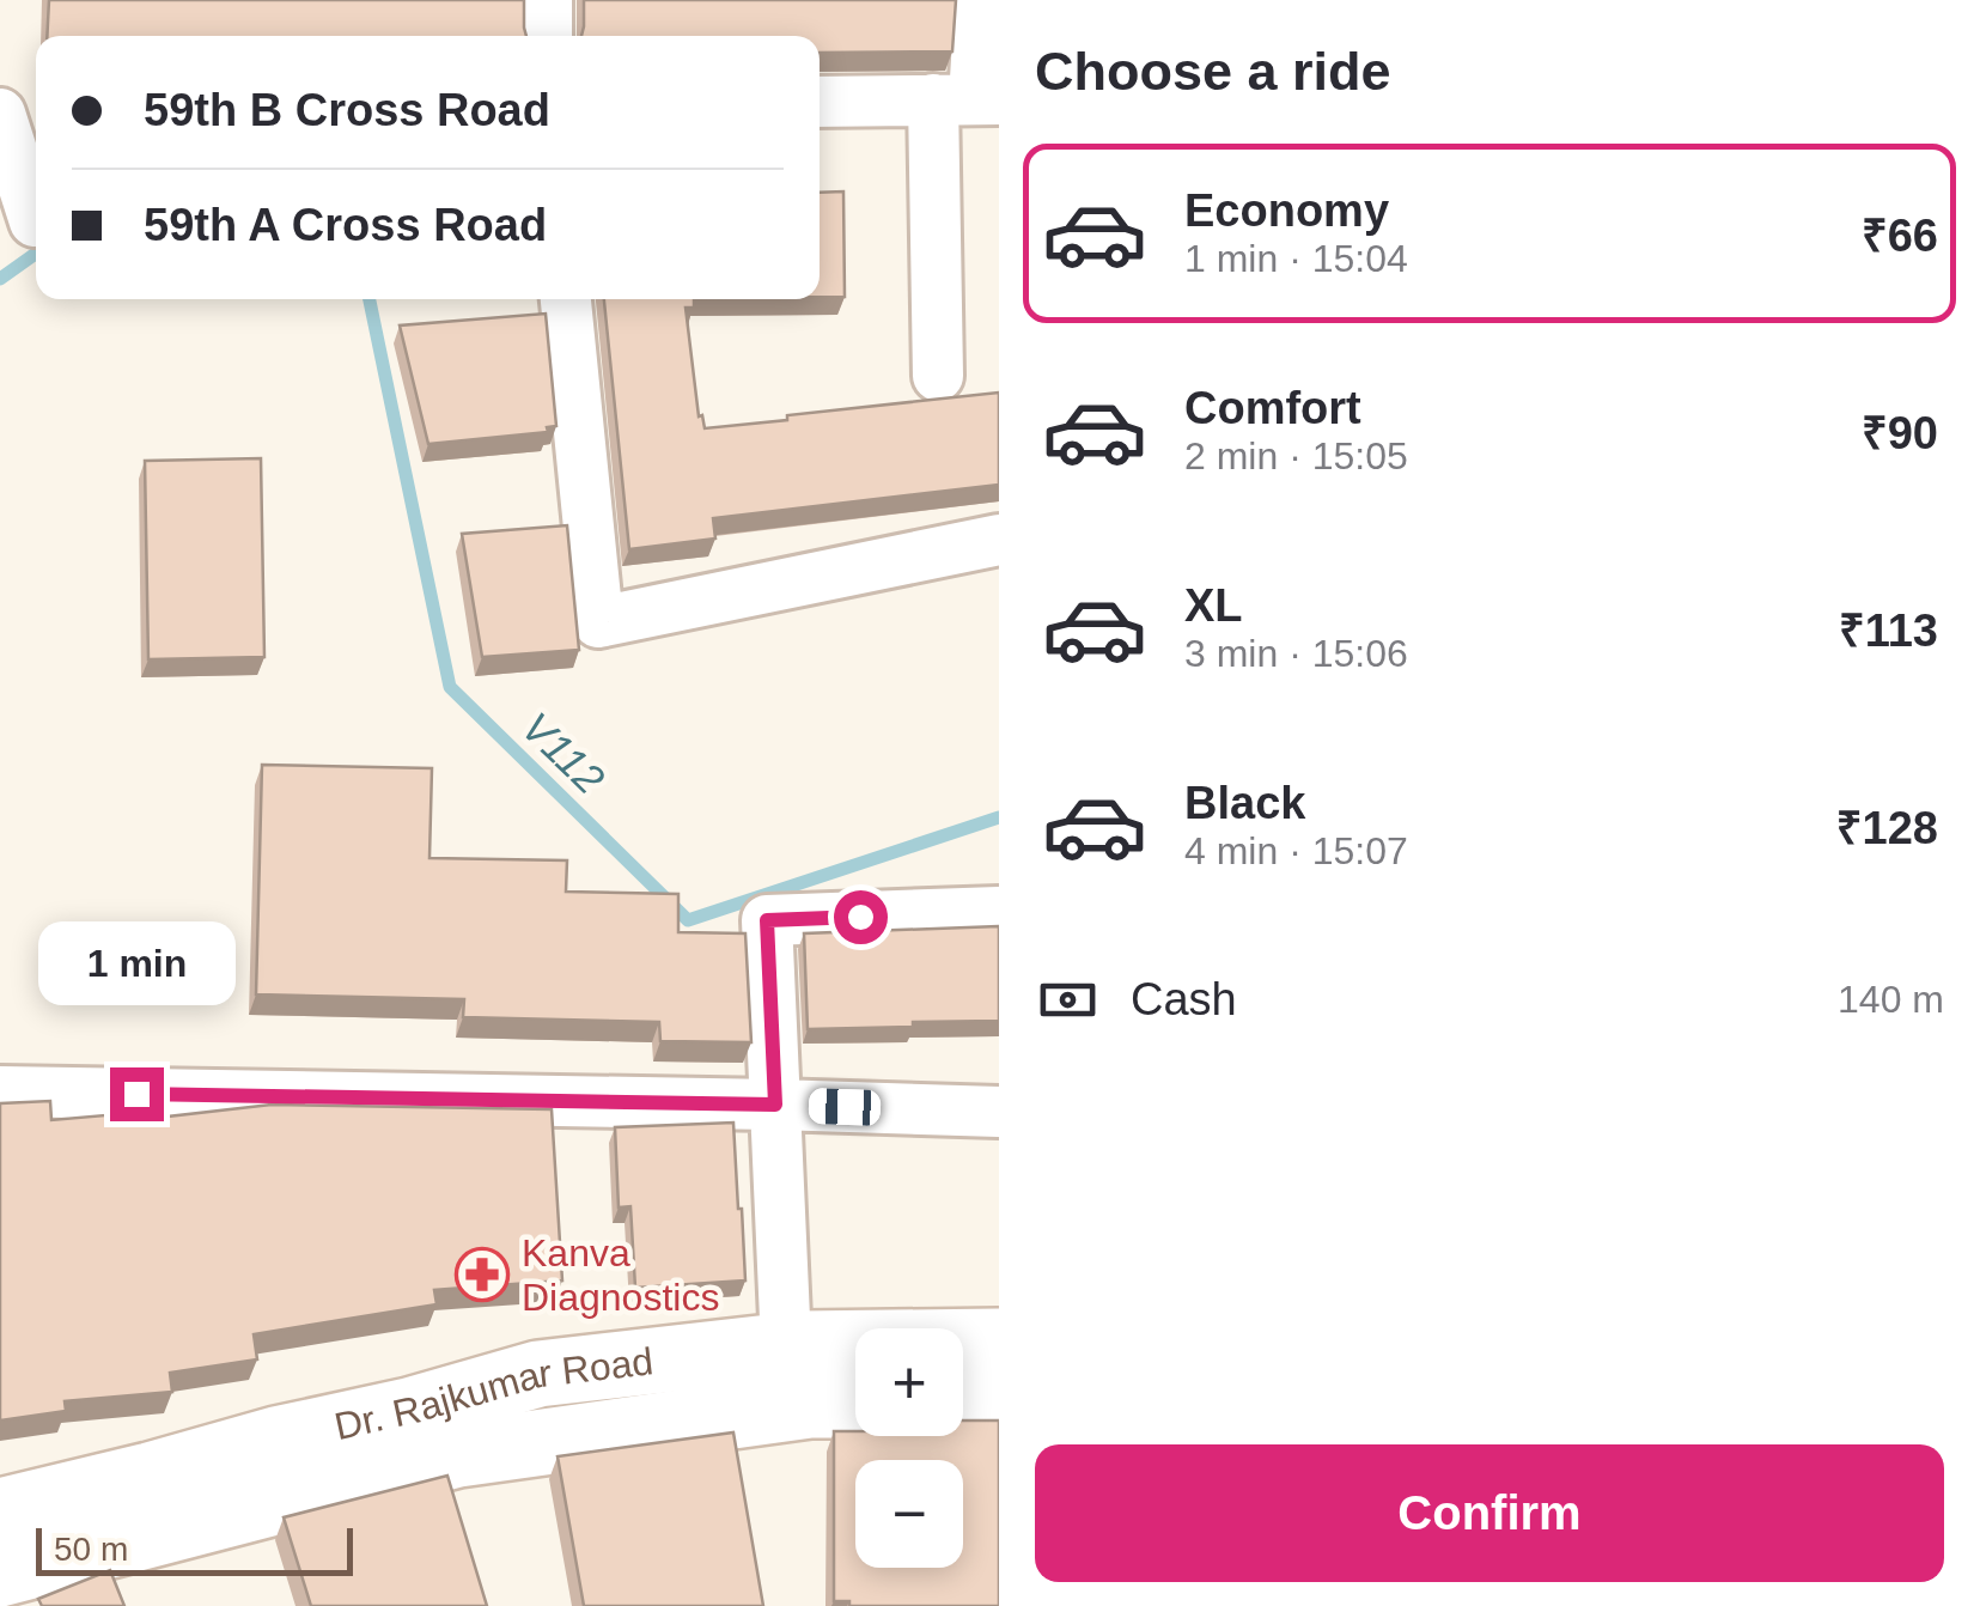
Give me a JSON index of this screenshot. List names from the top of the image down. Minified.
{"streets":{"main road":["Dr. Rajkumar Road"]},"water":["V112"],"places":{"pharmacy":["Kanva Diagnostics"]},"scale_bar":"50 m","page":{"heading":"Choose a ride","banner":["59th B Cross Road","59th A Cross Road"],"list":[{"name":"Economy","note":"1 min · 15:04","value":"₹66"},{"name":"Comfort","note":"2 min · 15:05","value":"₹90"},{"name":"XL","note":"3 min · 15:06","value":"₹113"},{"name":"Black","note":"4 min · 15:07","value":"₹128"}],"bubble":"1 min","pay":["Cash","140 m"],"map_buttons":["+","−"],"buttons":"Confirm","scale":"50 m"}}
